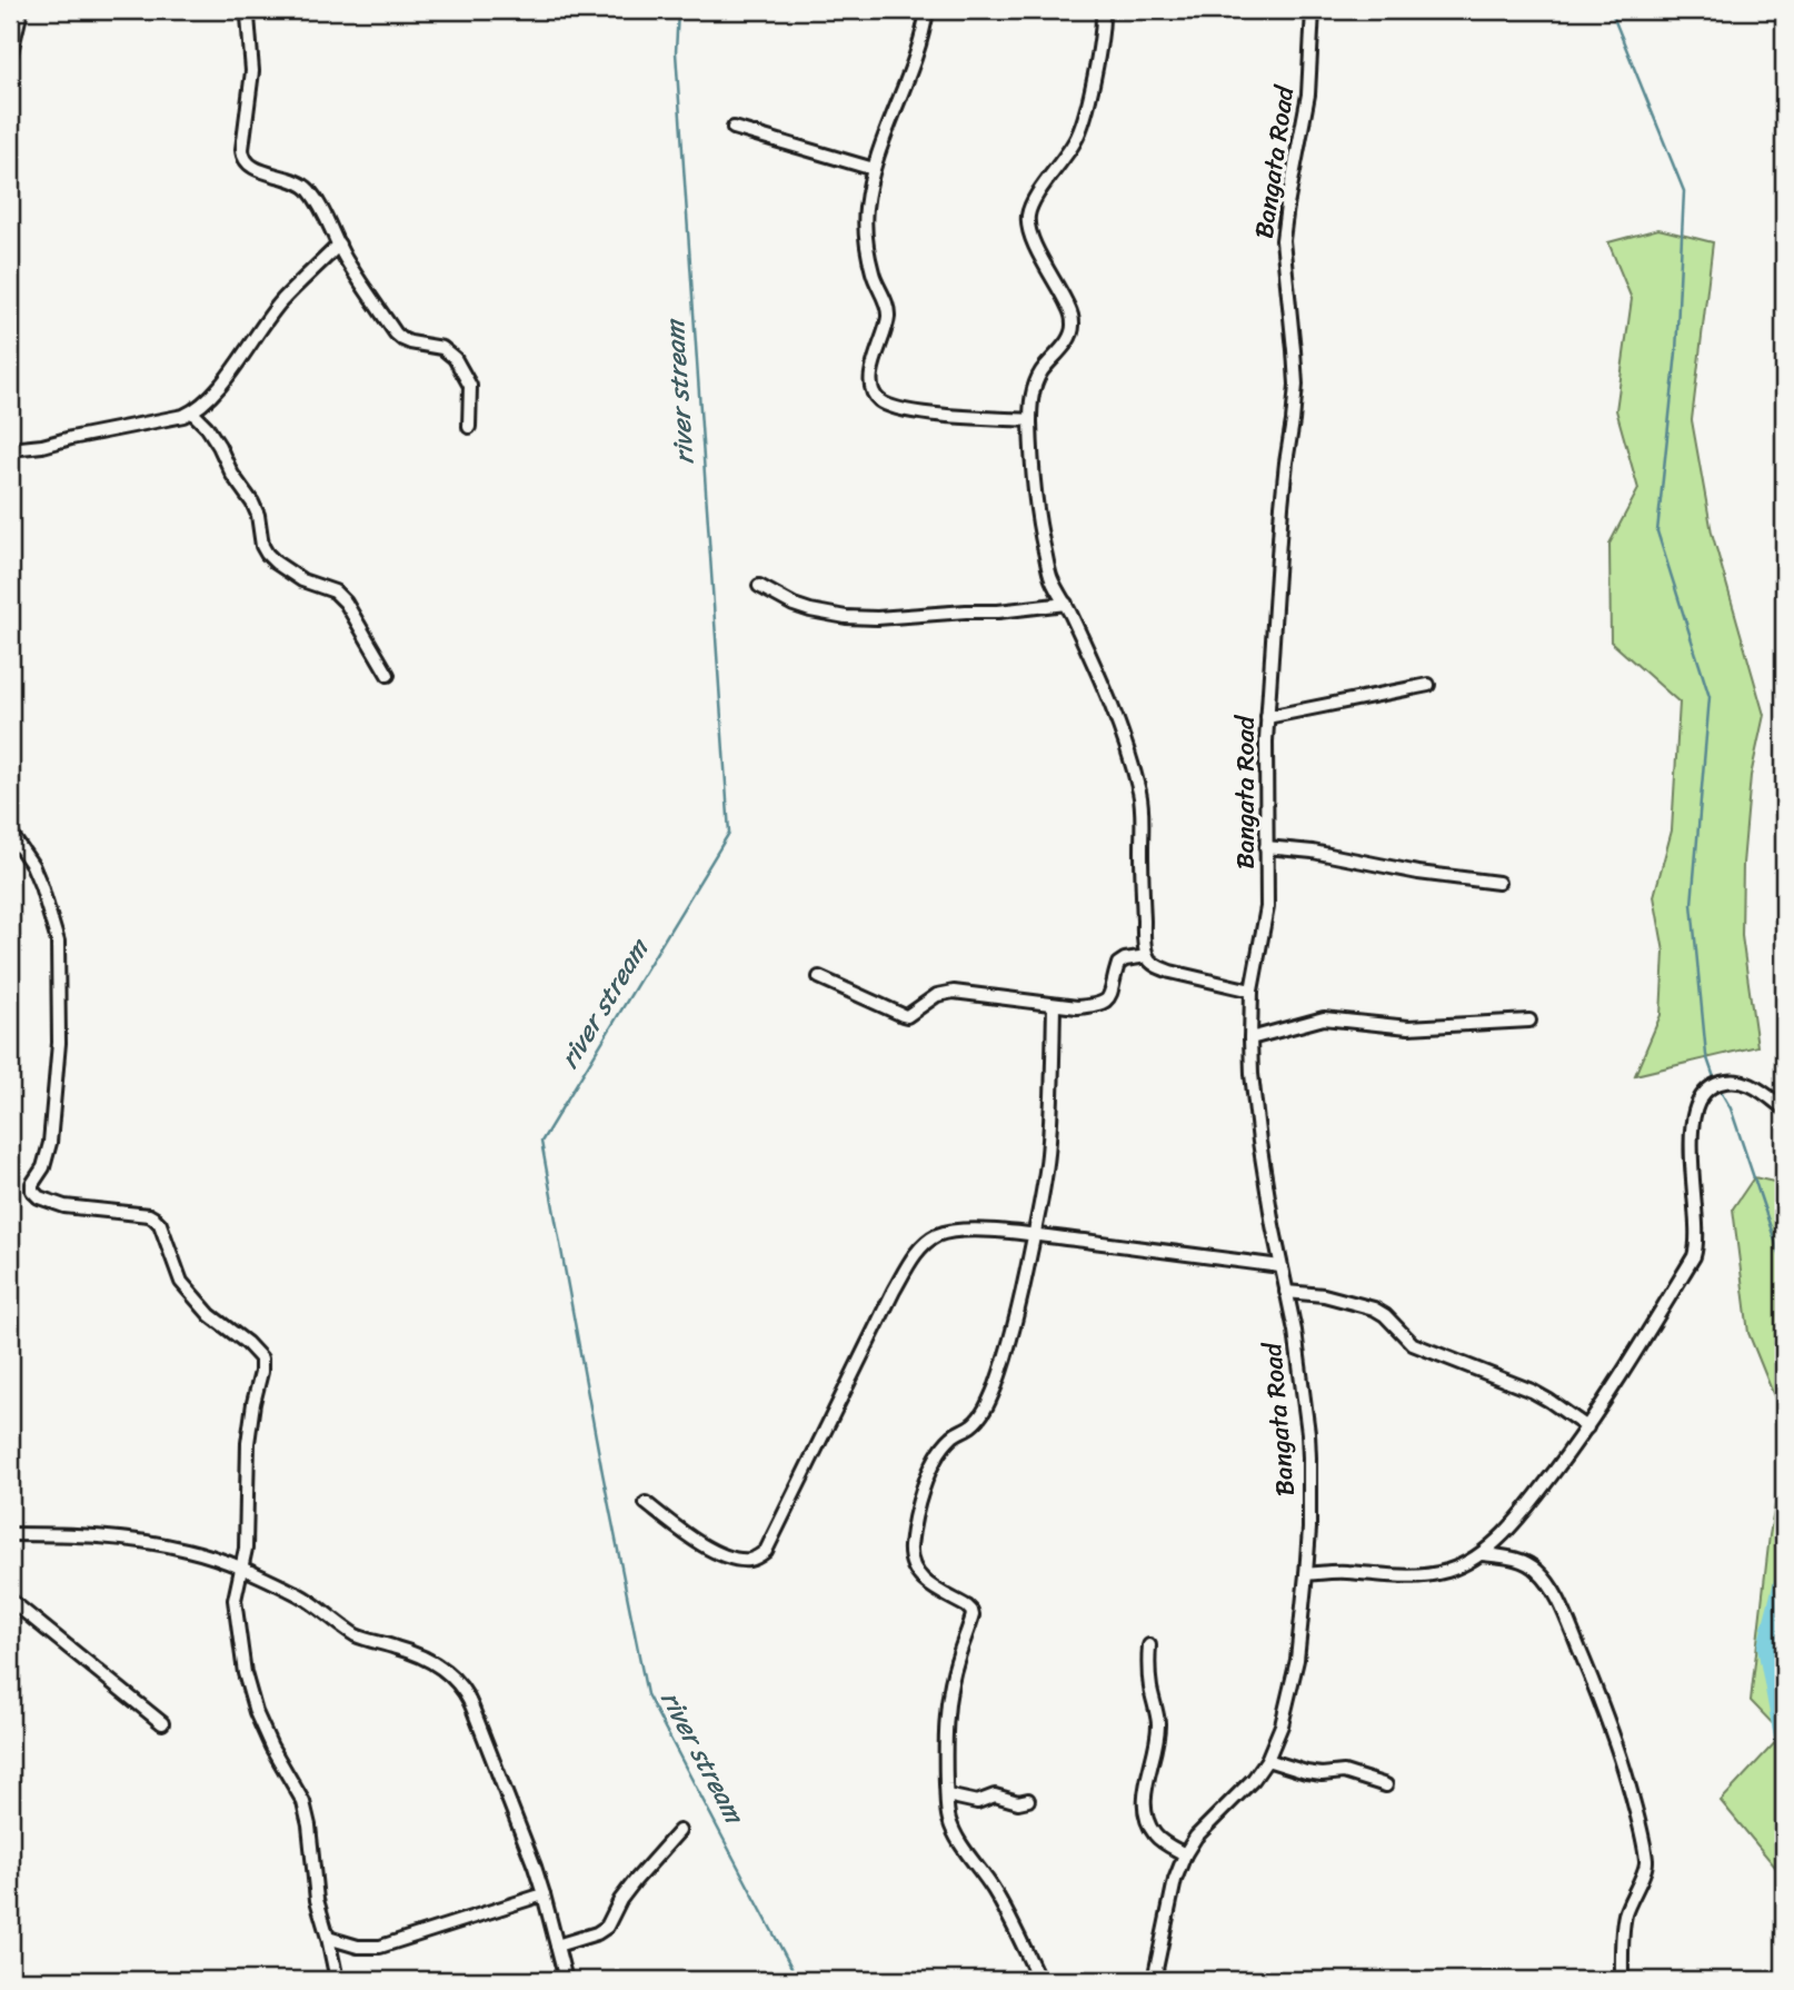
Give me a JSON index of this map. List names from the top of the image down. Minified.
{"streets":{"street":["Bangata Road"]},"water":["river stream"]}
